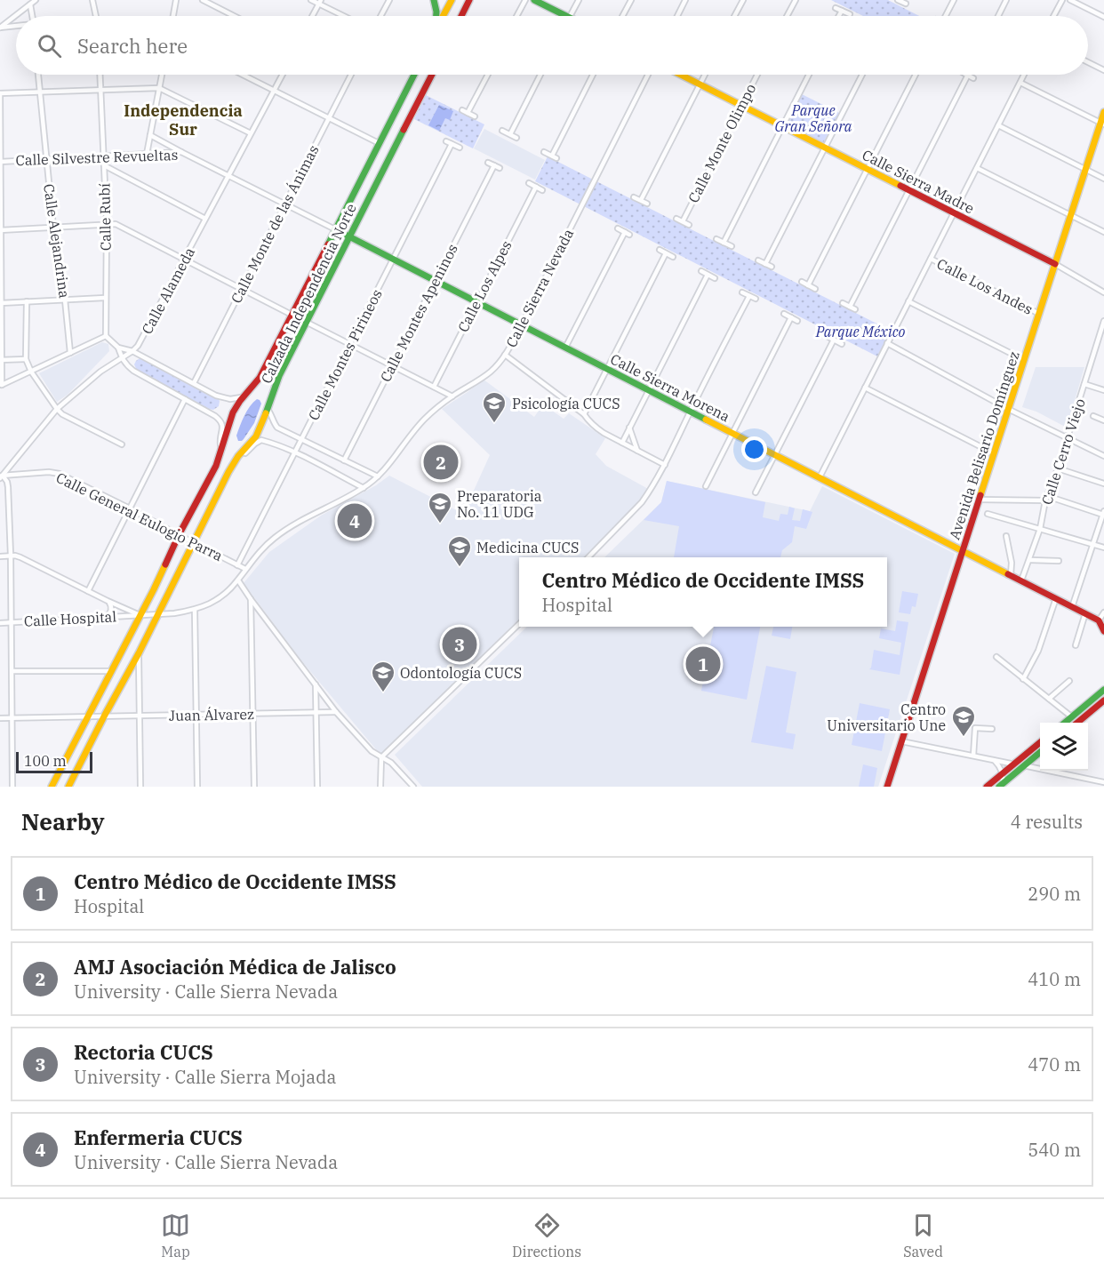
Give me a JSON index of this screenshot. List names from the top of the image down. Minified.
{"streets":{"main road":["Calle Sierra Madre","Calzada Independencia Norte","Calle Sierra Morena","Avenida Belisario Domínguez"],"street":["Calle Monte Olimpo","Calle Silvestre Revueltas","Calle Rubí","Calle Monte de las Ánimas","Calle Alejandrina","Calle Los Alpes","Calle Los Andes","Calle Sierra Nevada","Calle Alameda","Calle Montes Apeninos","Calle Montes Pirineos","Calle Cerro Viejo","Calle General Eulogio Parra","Calle Hospital","Juan Álvarez"]},"crossings":[["Calle Monte Olimpo","Calle Sierra Madre"],["Calle Silvestre Revueltas","Calle Rubí"],["Calle Silvestre Revueltas","Calle Monte de las Ánimas"],["Calle Silvestre Revueltas","Calle Alejandrina"],["Calle Silvestre Revueltas","Calle Alameda"],["Calle Silvestre Revueltas","Calzada Independencia Norte"],["Calle Silvestre Revueltas","Calle Sierra Morena"],["Calle Sierra Madre","Avenida Belisario Domínguez"],["Calle Los Alpes","Calle Sierra Morena"],["Calle Los Andes","Avenida Belisario Domínguez"],["Calle Sierra Nevada","Calzada Independencia Norte"],["Calle Sierra Nevada","Calle Sierra Morena"],["Calle Sierra Nevada","Calle General Eulogio Parra"],["Calle Sierra Nevada","Calle Hospital"],["Calle Alameda","Calle General Eulogio Parra"],["Calzada Independencia Norte","Calle Sierra Morena"],["Calzada Independencia Norte","Calle General Eulogio Parra"],["Calzada Independencia Norte","Calle Hospital"],["Calzada Independencia Norte","Juan Álvarez"],["Calle Montes Apeninos","Calle Sierra Morena"],["Calle Montes Pirineos","Calle Sierra Morena"],["Calle Montes Pirineos","Calle General Eulogio Parra"],["Calle Sierra Morena","Avenida Belisario Domínguez"],["Calle Sierra Morena","Calle Cerro Viejo"]],"districts":["Independencia Sur"],"parks":["Parque Gran Señora","Parque México"],"places":{"school or university":["Psicología CUCS","Preparatoria No. 11 UDG","Medicina CUCS","Odontología CUCS","Centro Universitario Une"]},"scale_bar":"100 m","page":{"search":"Search here","pins":["2","4","3","1"],"popup":["Centro Médico de Occidente IMSS","Hospital"],"scale":"100 m","heading":["Nearby","4 results"],"list":[{"mark":"1","name":"Centro Médico de Occidente IMSS","note":"Hospital","value":"290 m"},{"mark":"2","name":"AMJ Asociación Médica de Jalisco","note":"University · Calle Sierra Nevada","value":"410 m"},{"mark":"3","name":"Rectoria CUCS","note":"University · Calle Sierra Mojada","value":"470 m"},{"mark":"4","name":"Enfermeria CUCS","note":"University · Calle Sierra Nevada","value":"540 m"}],"nav":["Map","Directions","Saved"]}}
